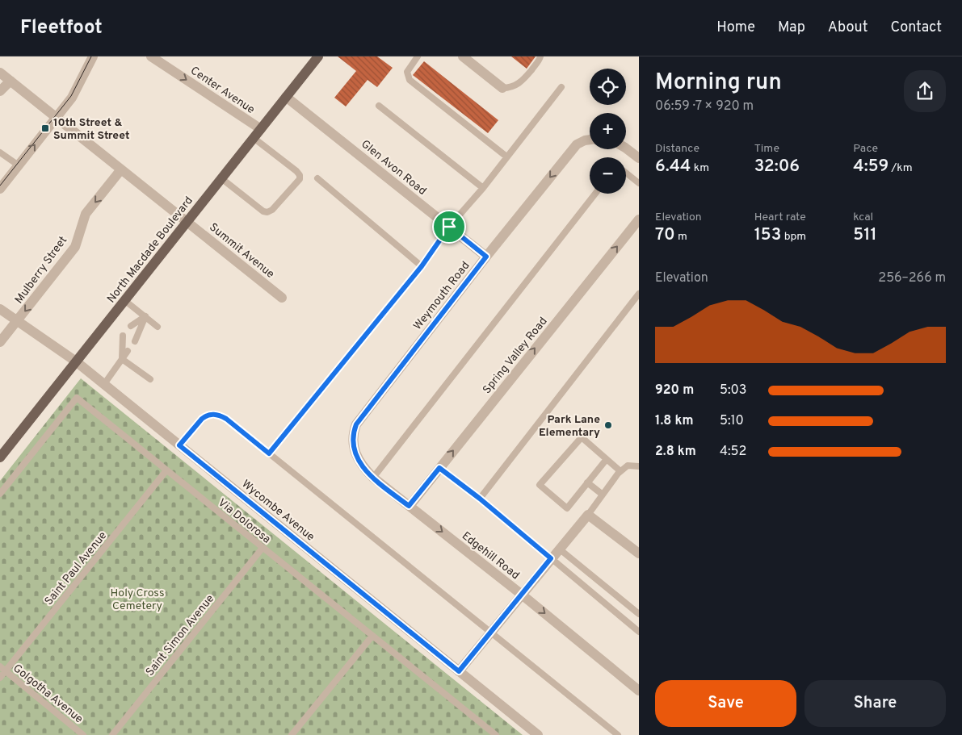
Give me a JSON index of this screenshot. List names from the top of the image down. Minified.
{"streets":{"main road":["North Macdade Boulevard"],"street":["Center Avenue","Glen Avon Road","Summit Avenue","Mulberry Street","Weymouth Road","Spring Valley Road","Wycombe Avenue","Edgehill Road"],"lane":["Via Dolorosa","Saint Paul Avenue","Saint Simon Avenue","Golgotha Avenue"]},"crossings":[["Center Avenue","North Macdade Boulevard"],["Glen Avon Road","North Macdade Boulevard"],["Glen Avon Road","Weymouth Road"],["North Macdade Boulevard","Summit Avenue"],["North Macdade Boulevard","Wycombe Avenue"],["Summit Avenue","Mulberry Street"],["Mulberry Street","Wycombe Avenue"],["Weymouth Road","Edgehill Road"],["Spring Valley Road","Edgehill Road"],["Via Dolorosa","Saint Paul Avenue"],["Via Dolorosa","Saint Simon Avenue"],["Saint Paul Avenue","Golgotha Avenue"]],"one_way":["Center Avenue","Weymouth Road","Spring Valley Road","Edgehill Road"],"parks":["Holy Cross Cemetery"],"places":{"transit":["10th Street & Summit Street"],"other":["Park Lane Elementary"]},"page":{"header":"Fleetfoot","nav":["Home","Map","About","Contact"],"heading":["Morning run","06:59 · 7 × 920 m"],"map_buttons":["+","−"],"stats":[["Distance","6.44 km"],["Time","32:06"],["Pace","4:59 /km"],["Elevation","70 m"],["Heart rate","153 bpm"],["kcal","511"]],"chart":["Elevation","256–266 m"],"list":[{"name":"920 m","note":"5:03"},{"name":"1.8 km","note":"5:10"},{"name":"2.8 km","note":"4:52"}],"buttons":["Save","Share"]}}
